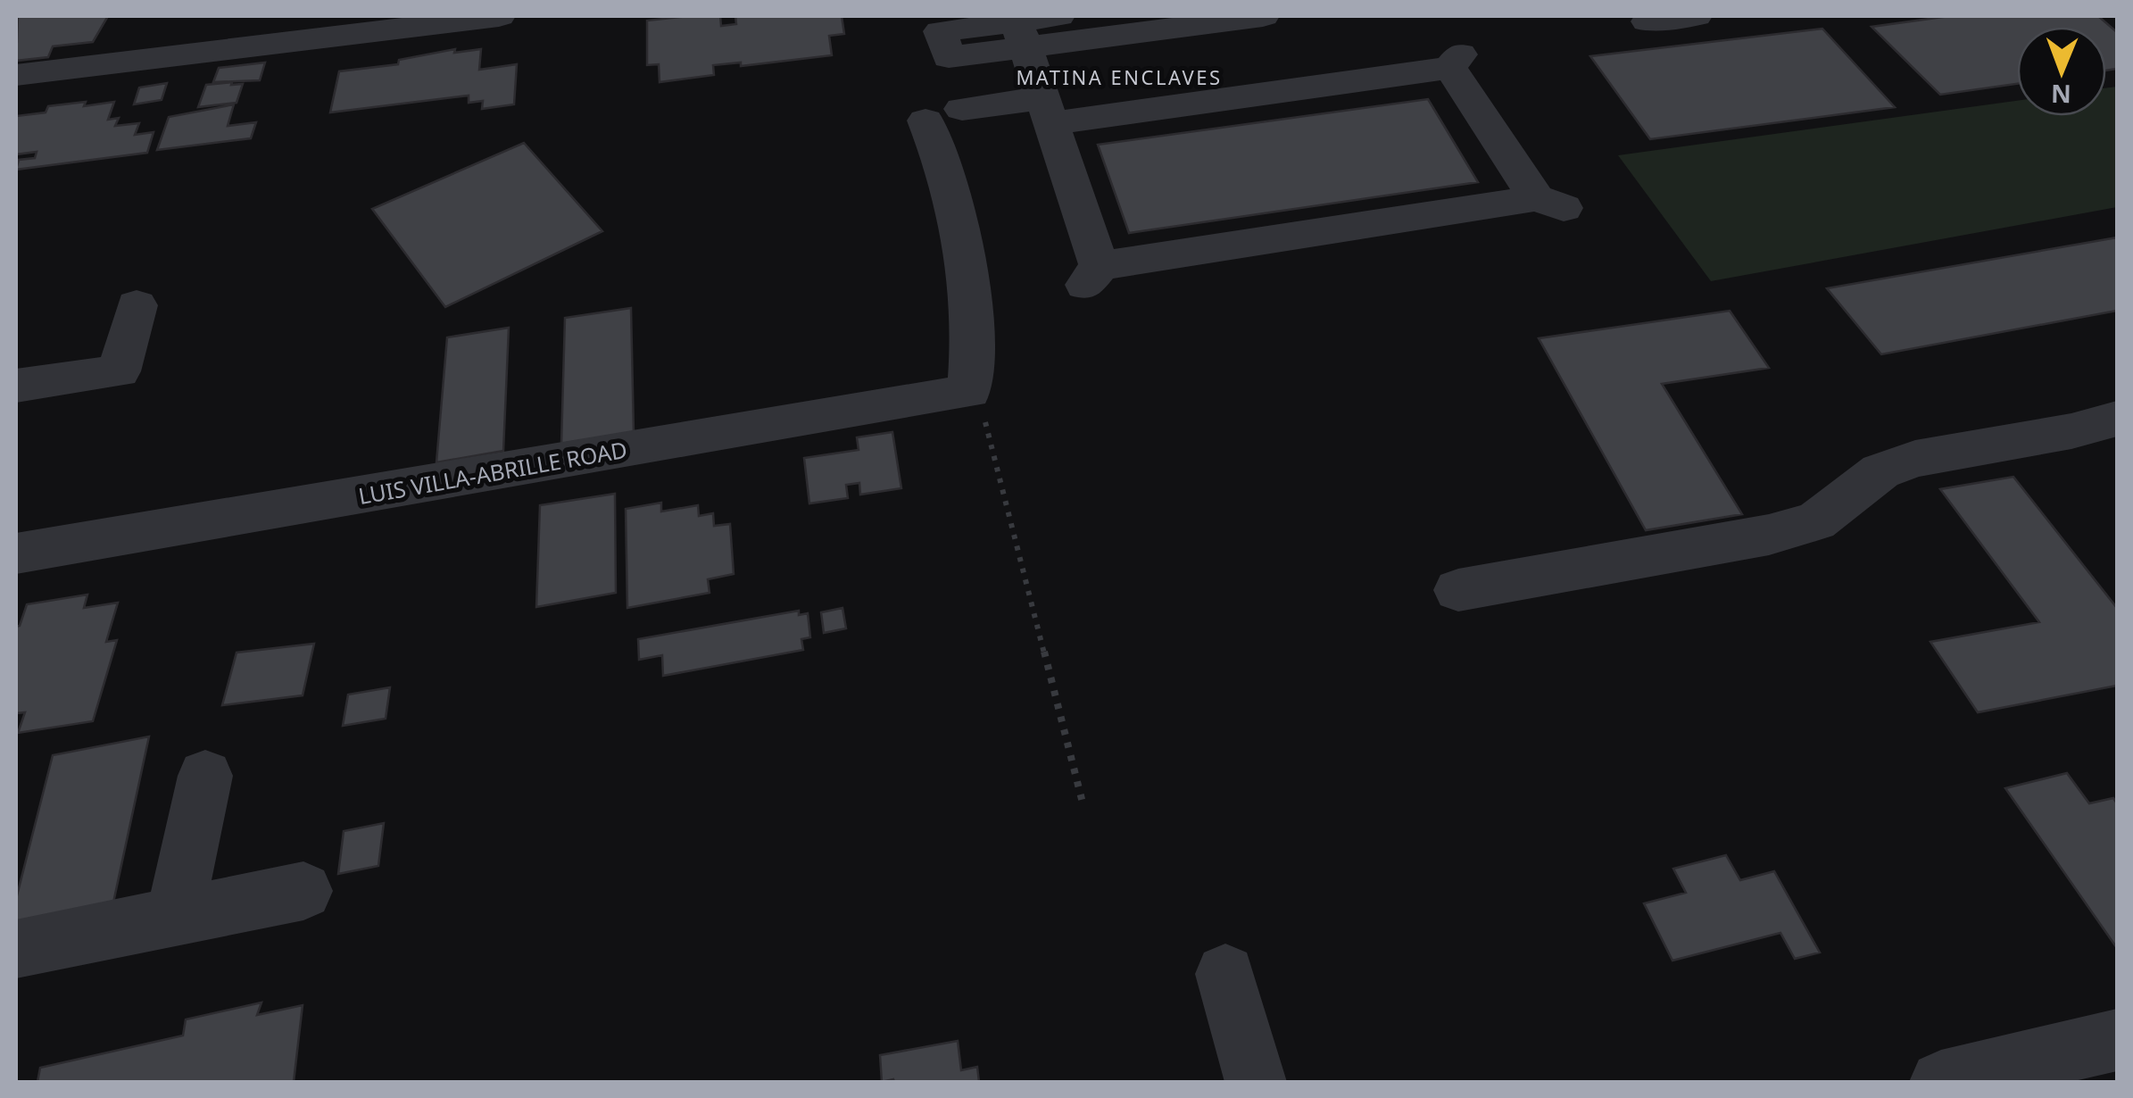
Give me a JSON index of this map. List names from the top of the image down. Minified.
{"streets":{"street":["LUIS VILLA-ABRILLE ROAD"]},"districts":["MATINA ENCLAVES"],"north":"bottom"}
